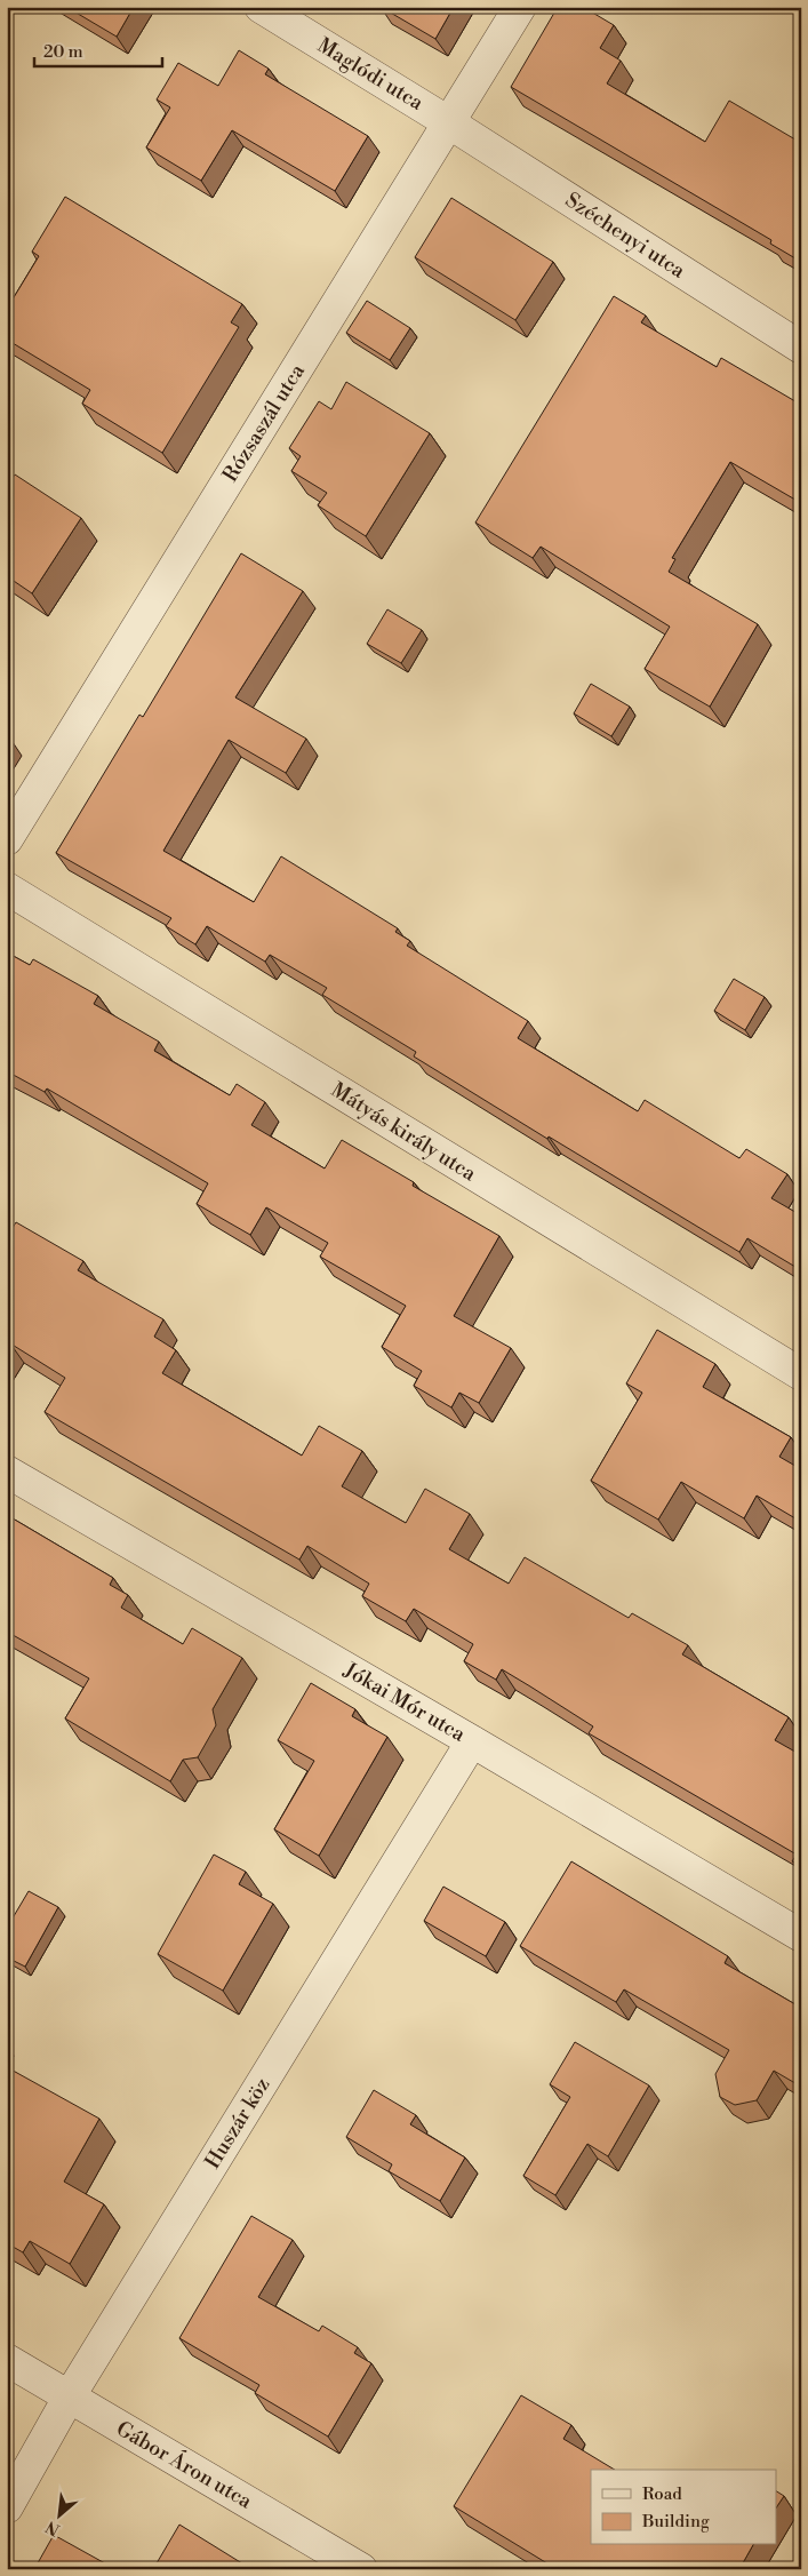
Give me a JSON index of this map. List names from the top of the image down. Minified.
{"streets":{"street":["Maglódi utca","Széchenyi utca","Rózsaszál utca","Mátyás király utca","Jókai Mór utca","Huszár köz","Gábor Áron utca"]},"crossings":[["Maglódi utca","Széchenyi utca"],["Maglódi utca","Rózsaszál utca"],["Széchenyi utca","Rózsaszál utca"],["Jókai Mór utca","Huszár köz"],["Huszár köz","Gábor Áron utca"]],"legend":["Road","Building"],"scale_bar":"20 m","north":"bottom left"}
